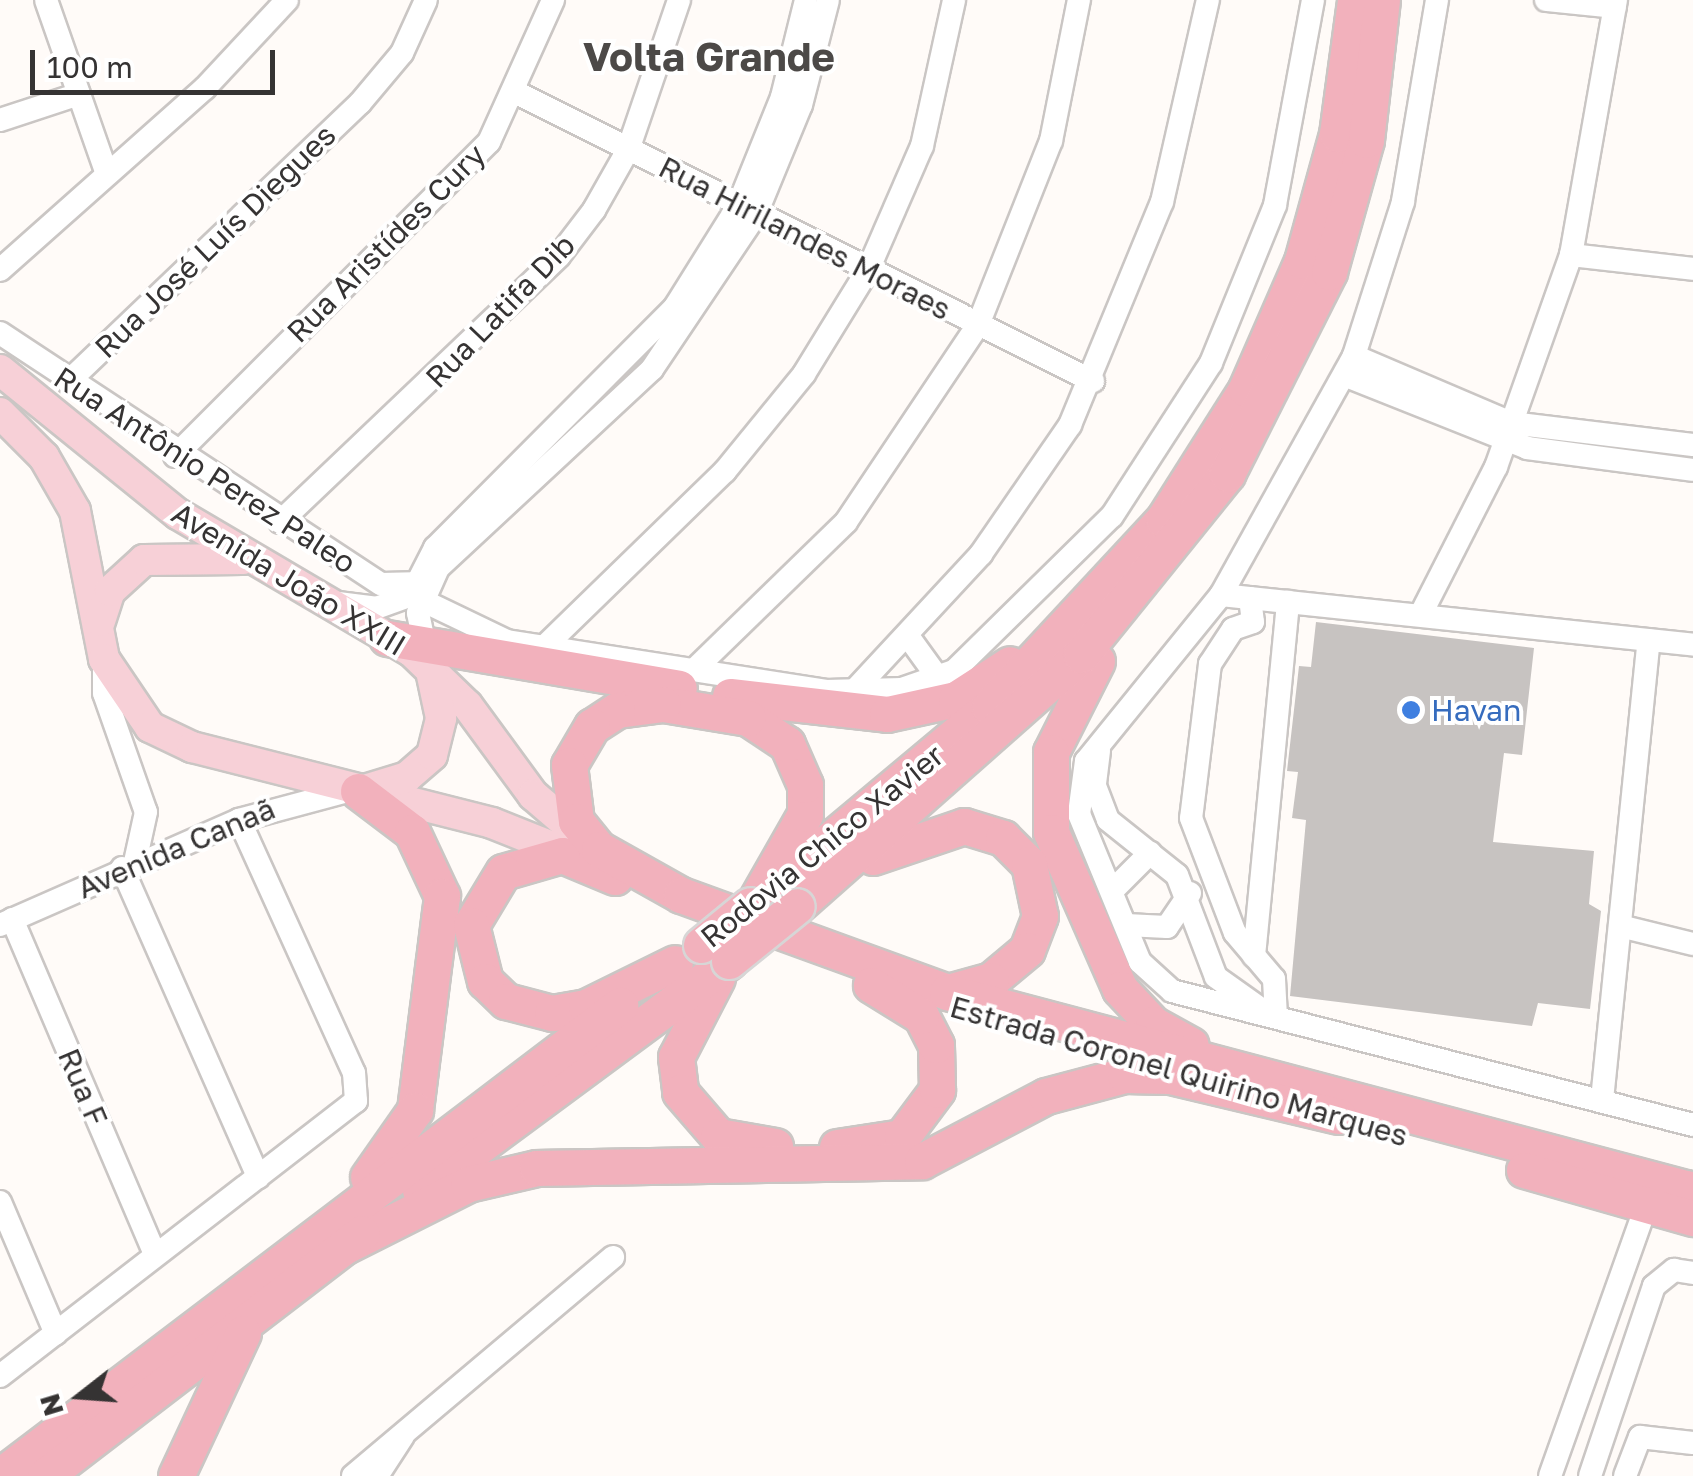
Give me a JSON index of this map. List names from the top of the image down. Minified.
{"streets":{"highway":["Rodovia Chico Xavier","Estrada Coronel Quirino Marques"],"main road":["Avenida João XXIII"],"street":["Rua Hirilandes Moraes","Rua José Luís Diegues","Rua Aristídes Cury","Rua Latifa Dib","Rua Antônio Perez Paleo","Avenida Canaã","Rua F"]},"crossings":[["Rua Hirilandes Moraes","Rua Aristídes Cury"],["Rua Hirilandes Moraes","Rua Latifa Dib"],["Rua José Luís Diegues","Rua Antônio Perez Paleo"],["Rua Aristídes Cury","Rua Antônio Perez Paleo"],["Rua Latifa Dib","Rua Antônio Perez Paleo"],["Avenida Canaã","Rua F"]],"districts":["Volta Grande"],"places":["Havan"],"scale_bar":"100 m","north":"left"}
